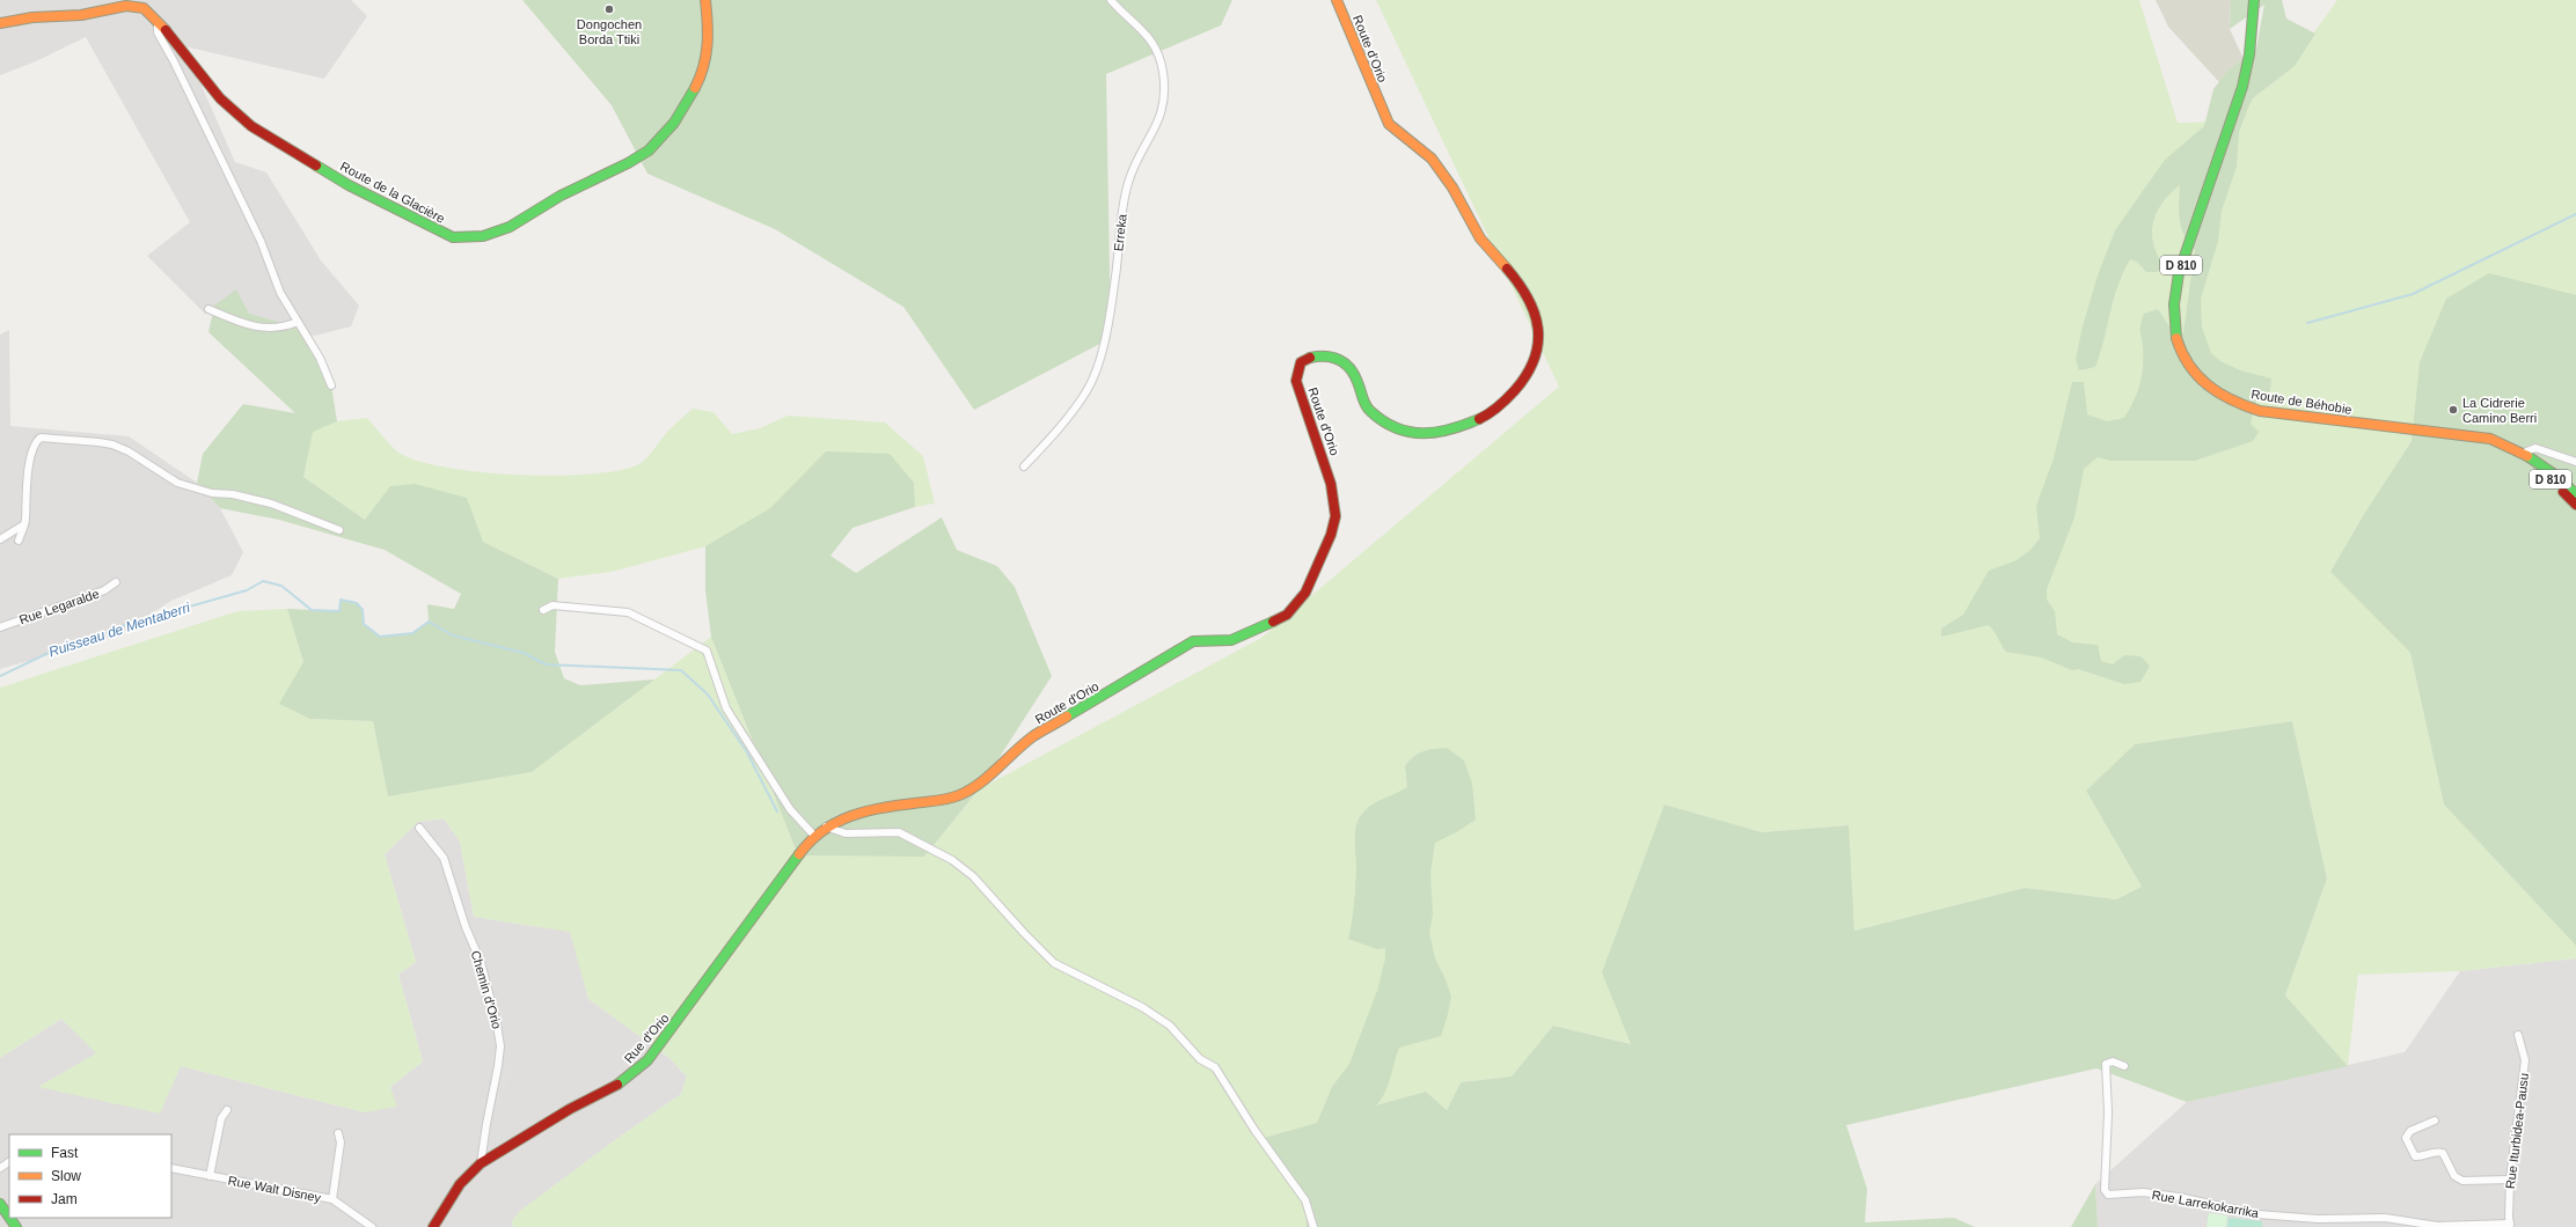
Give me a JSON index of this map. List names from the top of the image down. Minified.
{"streets":{"street":["Route d'Orio","Route de la Glacière","Erreka","D 810","Route de Béhobie","Rue Legaralde","Chemin d'Orio","Rue d'Orio","Rue Iturbidea-Pausu","Rue Walt Disney","Rue Larrekokarrika"]},"crossings":[["Route d'Orio","Rue d'Orio"],["Chemin d'Orio","Rue d'Orio"],["Rue Iturbidea-Pausu","Rue Larrekokarrika"]],"water":["Ruisseau de Mentaberri"],"places":["Dongochen Borda Ttiki","La Cidrerie Camino Berri"],"legend":["Fast","Slow","Jam"]}
